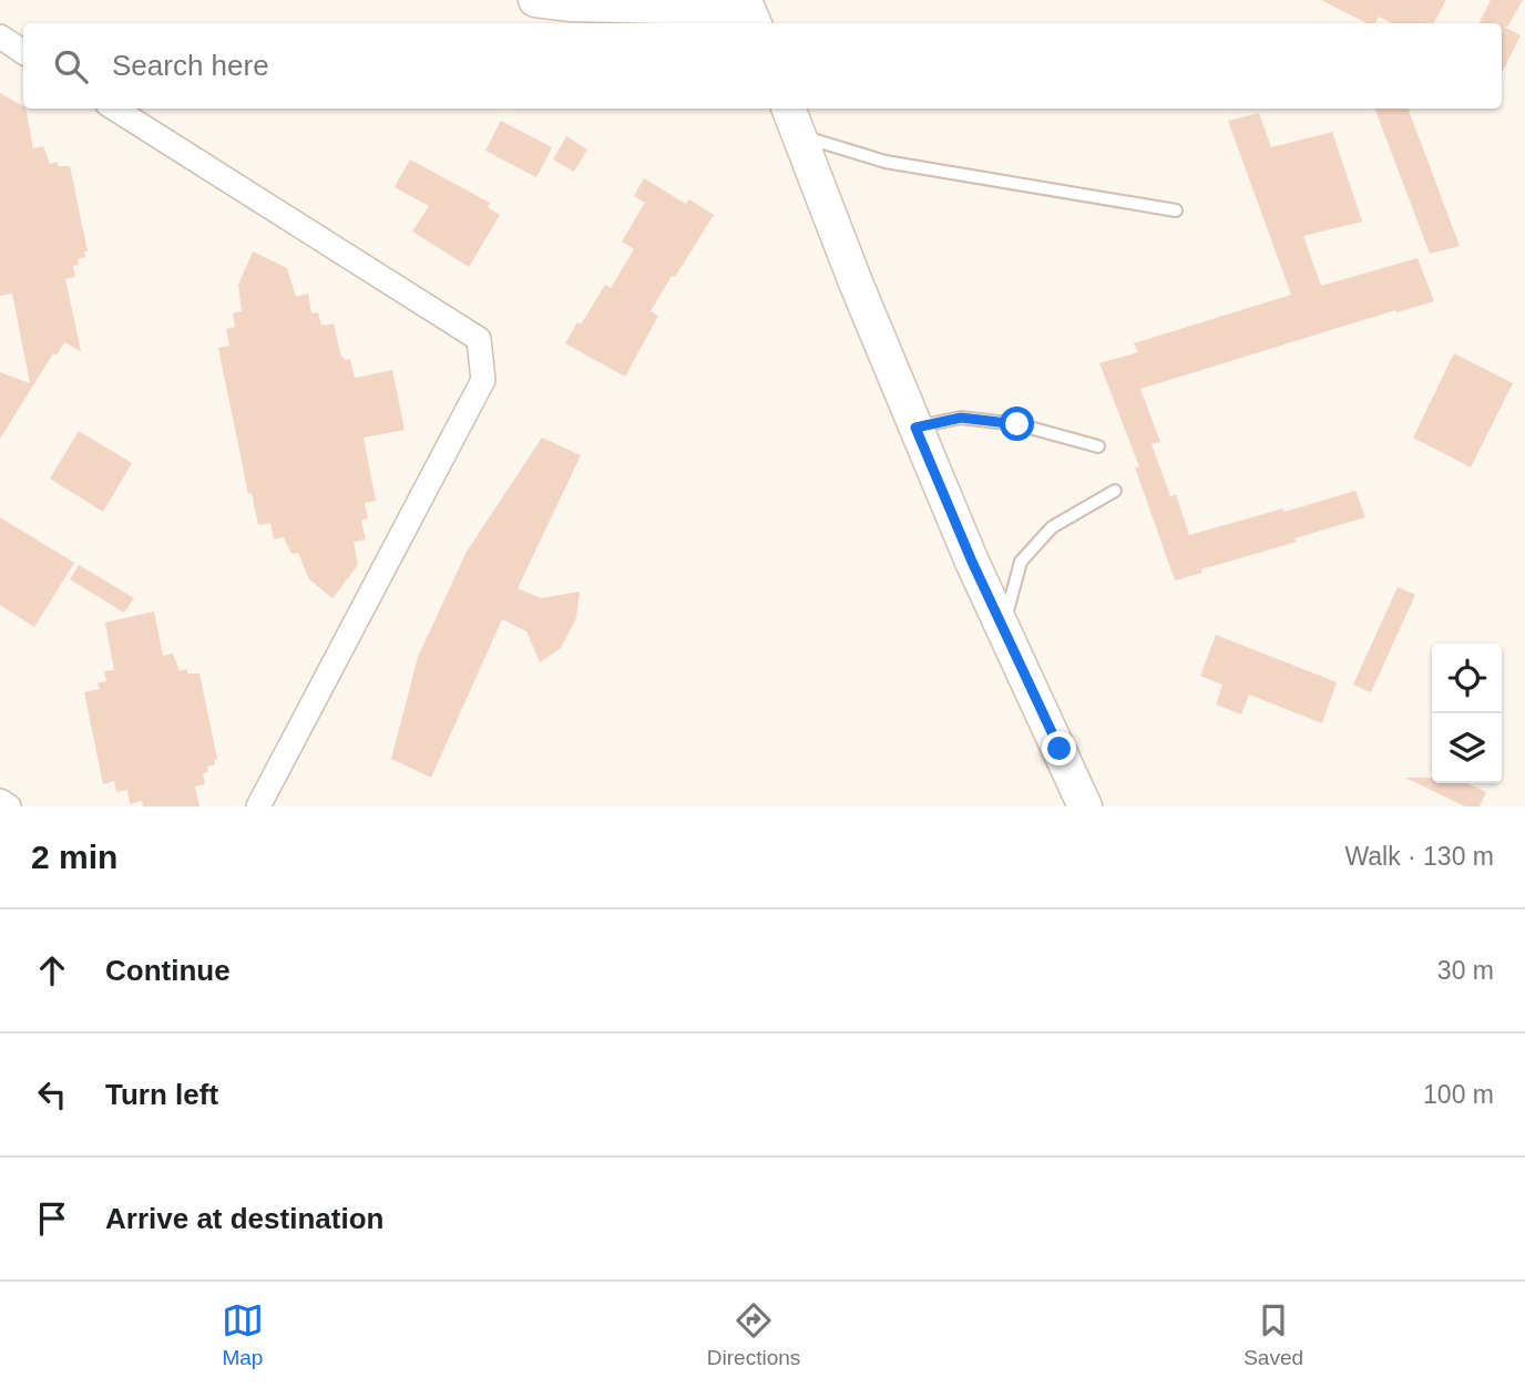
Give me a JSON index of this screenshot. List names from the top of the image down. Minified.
{"page":{"search":"Search here","heading":["2 min","Walk · 130 m"],"list":[["Continue","30 m"],["Turn left","100 m"],"Arrive at destination"],"nav":["Map","Directions","Saved"]}}
